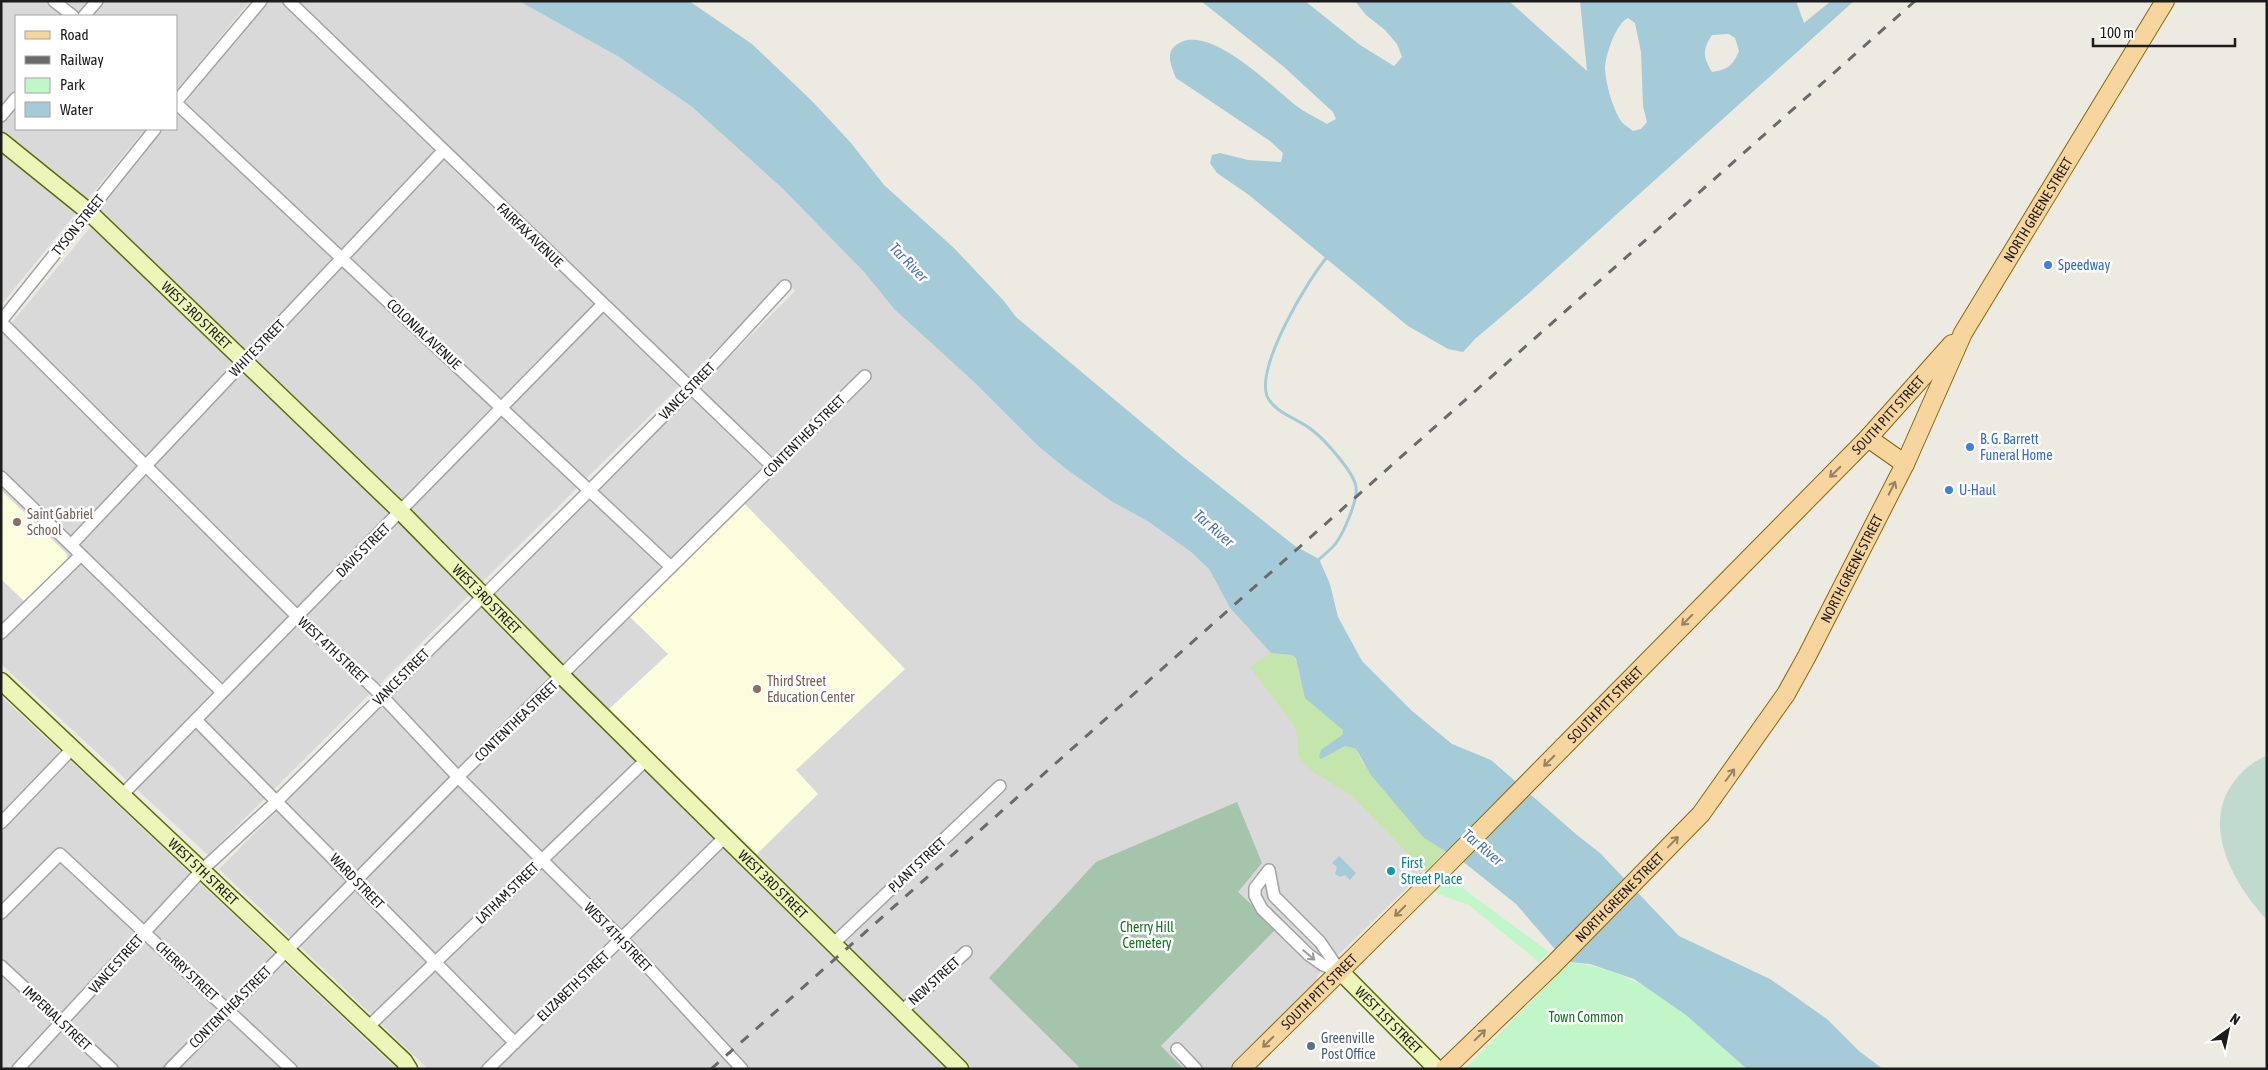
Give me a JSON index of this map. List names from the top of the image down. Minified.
{"streets":{"main road":["NORTH GREENE STREET","SOUTH PITT STREET"],"street":["TYSON STREET","FAIRFAX AVENUE","WEST 3RD STREET","COLONIAL AVENUE","WHITE STREET","VANCE STREET","CONTENTHEA STREET","DAVIS STREET","WEST 4TH STREET","PLANT STREET","WEST 5TH STREET","WARD STREET","LATHAM STREET","CHERRY STREET","NEW STREET","ELIZABETH STREET","IMPERIAL STREET","WEST 1ST STREET"]},"crossings":[["NORTH GREENE STREET","SOUTH PITT STREET"],["TYSON STREET","WEST 3RD STREET"],["TYSON STREET","WEST 4TH STREET"],["FAIRFAX AVENUE","WHITE STREET"],["FAIRFAX AVENUE","VANCE STREET"],["FAIRFAX AVENUE","CONTENTHEA STREET"],["FAIRFAX AVENUE","DAVIS STREET"],["WEST 3RD STREET","WHITE STREET"],["WEST 3RD STREET","VANCE STREET"],["WEST 3RD STREET","CONTENTHEA STREET"],["WEST 3RD STREET","DAVIS STREET"],["WEST 3RD STREET","PLANT STREET"],["WEST 3RD STREET","LATHAM STREET"],["WEST 3RD STREET","NEW STREET"],["WEST 3RD STREET","ELIZABETH STREET"],["COLONIAL AVENUE","WHITE STREET"],["COLONIAL AVENUE","VANCE STREET"],["COLONIAL AVENUE","CONTENTHEA STREET"],["COLONIAL AVENUE","DAVIS STREET"],["WHITE STREET","WEST 4TH STREET"],["VANCE STREET","WEST 4TH STREET"],["VANCE STREET","WEST 5TH STREET"],["VANCE STREET","WARD STREET"],["VANCE STREET","CHERRY STREET"],["VANCE STREET","IMPERIAL STREET"],["SOUTH PITT STREET","WEST 1ST STREET"],["CONTENTHEA STREET","WEST 4TH STREET"],["CONTENTHEA STREET","WEST 5TH STREET"],["CONTENTHEA STREET","WARD STREET"],["CONTENTHEA STREET","CHERRY STREET"],["DAVIS STREET","WEST 4TH STREET"],["DAVIS STREET","WEST 5TH STREET"],["DAVIS STREET","WARD STREET"],["WEST 4TH STREET","LATHAM STREET"],["WEST 4TH STREET","ELIZABETH STREET"],["WEST 5TH STREET","LATHAM STREET"],["WARD STREET","LATHAM STREET"],["WARD STREET","ELIZABETH STREET"]],"one_way":["NORTH GREENE STREET","SOUTH PITT STREET"],"water":["Tar River"],"parks":["Cherry Hill Cemetery","Town Common"],"places":["Speedway","B. G. Barrett Funeral Home","U-Haul","Saint Gabriel School","Third Street Education Center","First Street Place","Greenville Post Office"],"legend":["Road","Railway","Park","Water"],"scale_bar":"100 m","north":"top right"}
